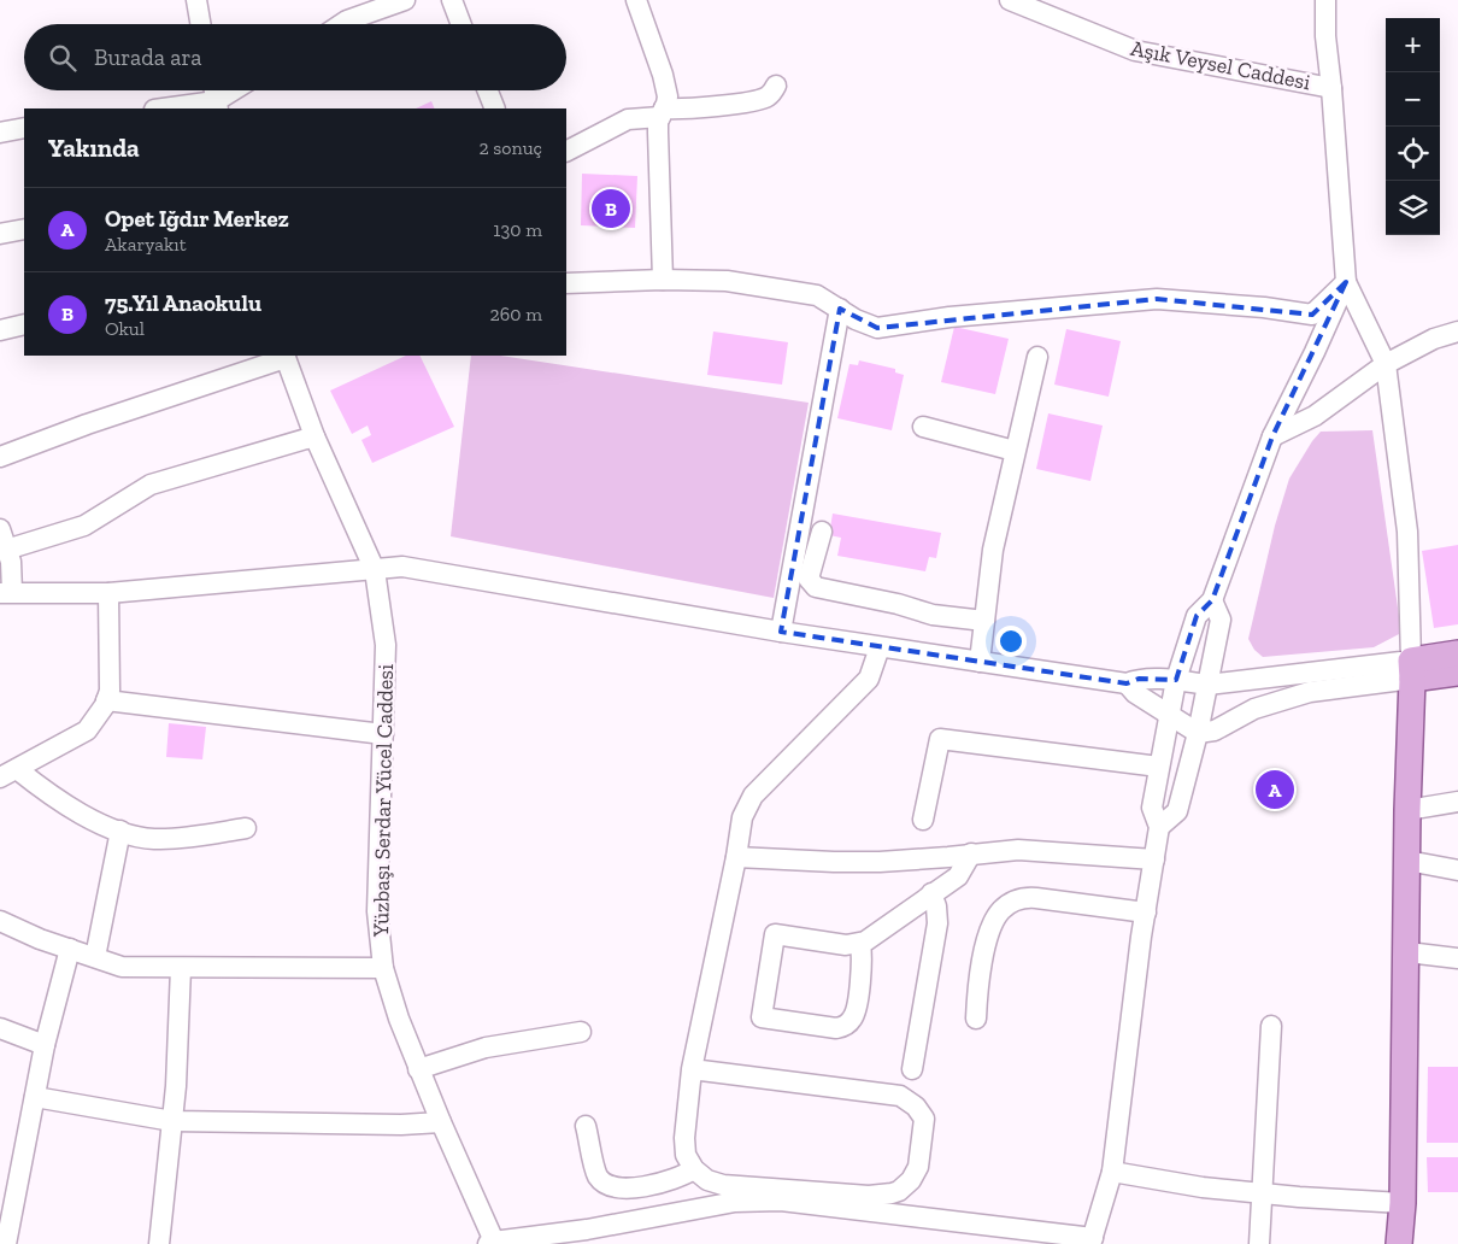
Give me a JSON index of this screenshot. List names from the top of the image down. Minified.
{"streets":{"street":["Aşık Veysel Caddesi","Yüzbaşı Serdar Yücel Caddesi"]},"page":{"map_buttons":["+","−"],"search":"Burada ara","heading":["Yakında","2 sonuç"],"pins":["B","A"],"list":[{"mark":"A","name":"Opet Iğdır Merkez","note":"Akaryakıt","value":"130 m"},{"mark":"B","name":"75.Yıl Anaokulu","note":"Okul","value":"260 m"}]}}
